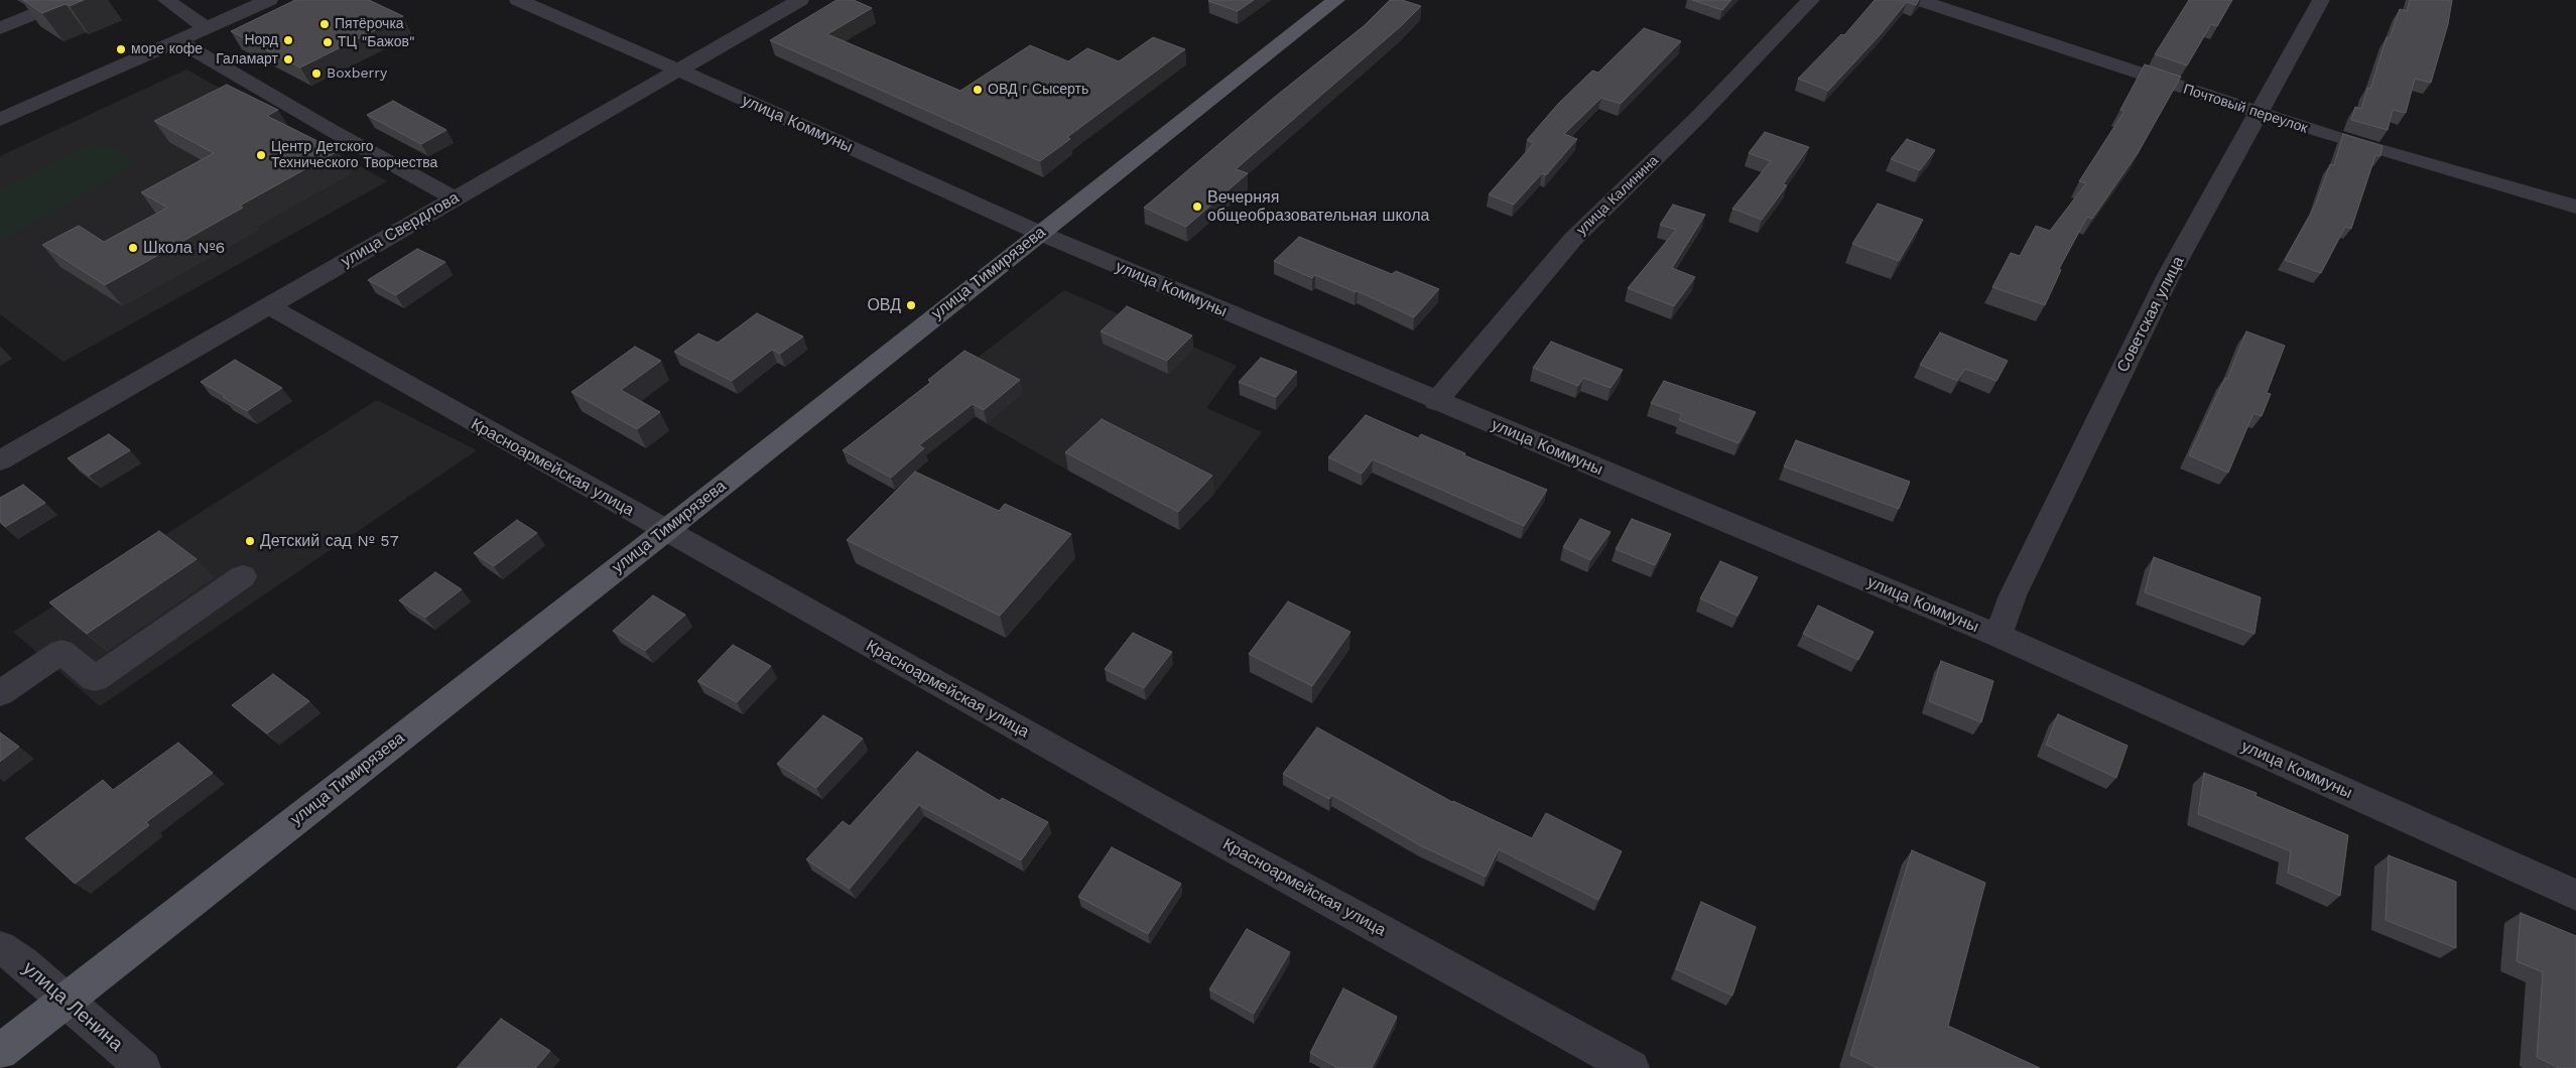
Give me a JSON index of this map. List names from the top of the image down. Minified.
{"streets":{"main road":["улица Тимирязева"],"street":["Почтовый переулок","улица Коммуны","улица Калинина","улица Свердлова","Советская улица","Красноармейская улица","улица Ленина"]},"crossings":[["Почтовый переулок","Советская улица"],["улица Коммуны","улица Калинина"],["улица Коммуны","улица Свердлова"],["улица Коммуны","улица Тимирязева"],["улица Коммуны","Советская улица"],["улица Свердлова","Красноармейская улица"],["улица Тимирязева","Красноармейская улица"],["улица Тимирязева","улица Ленина"]],"places":["Пятёрочка","Норд","ТЦ \"Бажов\"","море кофе","Галамарт","Boxberry","ОВД г Сысерть","Центр Детского Технического Творчества","Вечерняя общеобразовательная школа","Школа №6","ОВД","Детский сад № 57"]}
